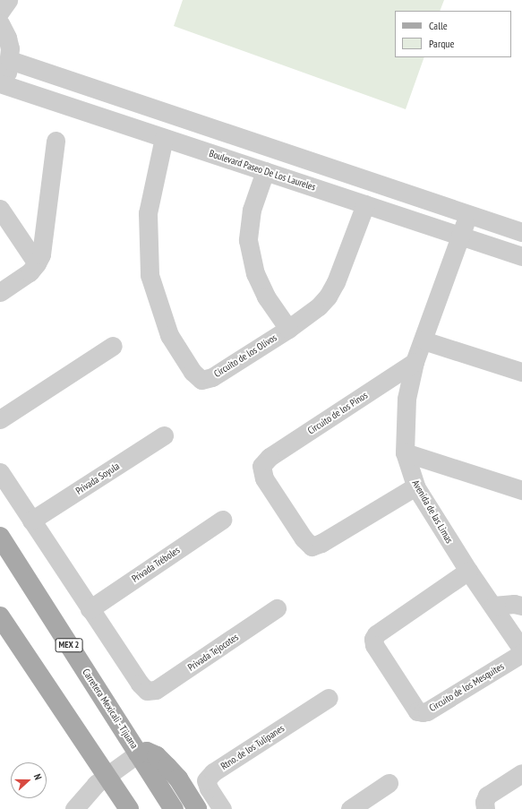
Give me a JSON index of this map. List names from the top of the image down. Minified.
{"streets":{"main road":["MEX 2","Carretera Mexicali - Tijuana"],"street":["Boulevard Paseo De Los Laureles","Circuito de los Olivos","Circuito de los Pinos","Privada Soyula","Avenida de las Limas","Privada Tréboles","Privada Tejocotes","Circuito de los Mesquites","Rtno. de los Tulipanes"]},"crossings":[["Boulevard Paseo De Los Laureles","Circuito de los Olivos"],["Boulevard Paseo De Los Laureles","Avenida de las Limas"],["Circuito de los Pinos","Avenida de las Limas"],["Avenida de las Limas","Circuito de los Mesquites"],["Privada Tréboles","Privada Tejocotes"]],"legend":["Calle","Parque"],"north":"right"}
